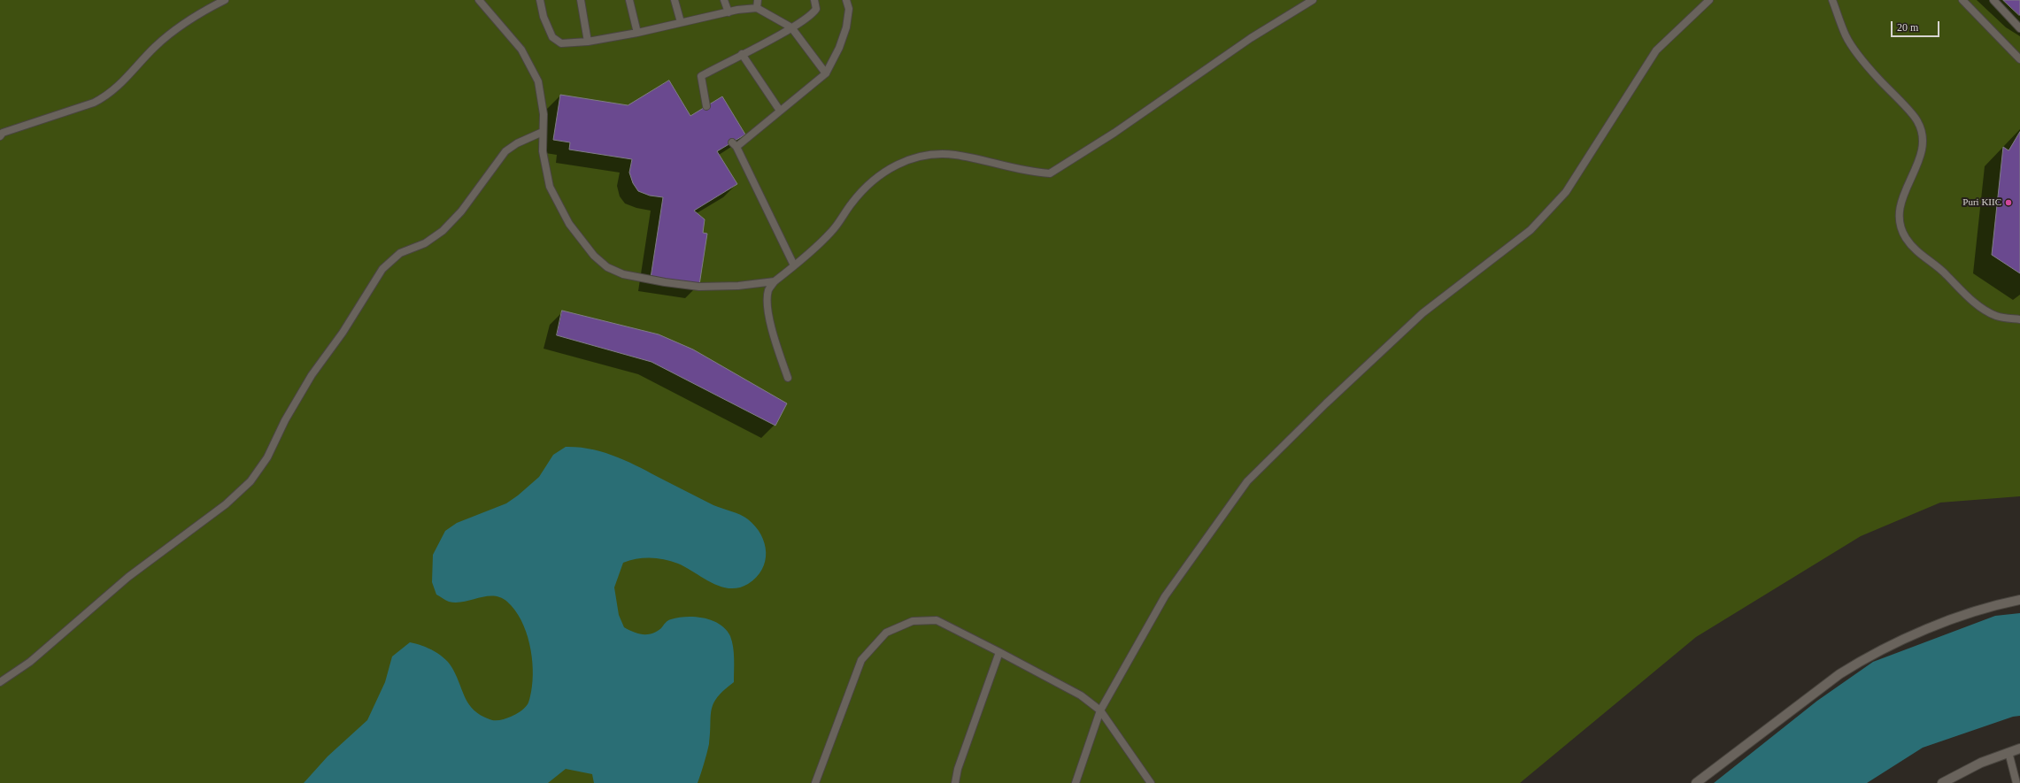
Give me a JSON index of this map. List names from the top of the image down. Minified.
{"places":["Puri KIIC"],"scale_bar":"20 m"}
